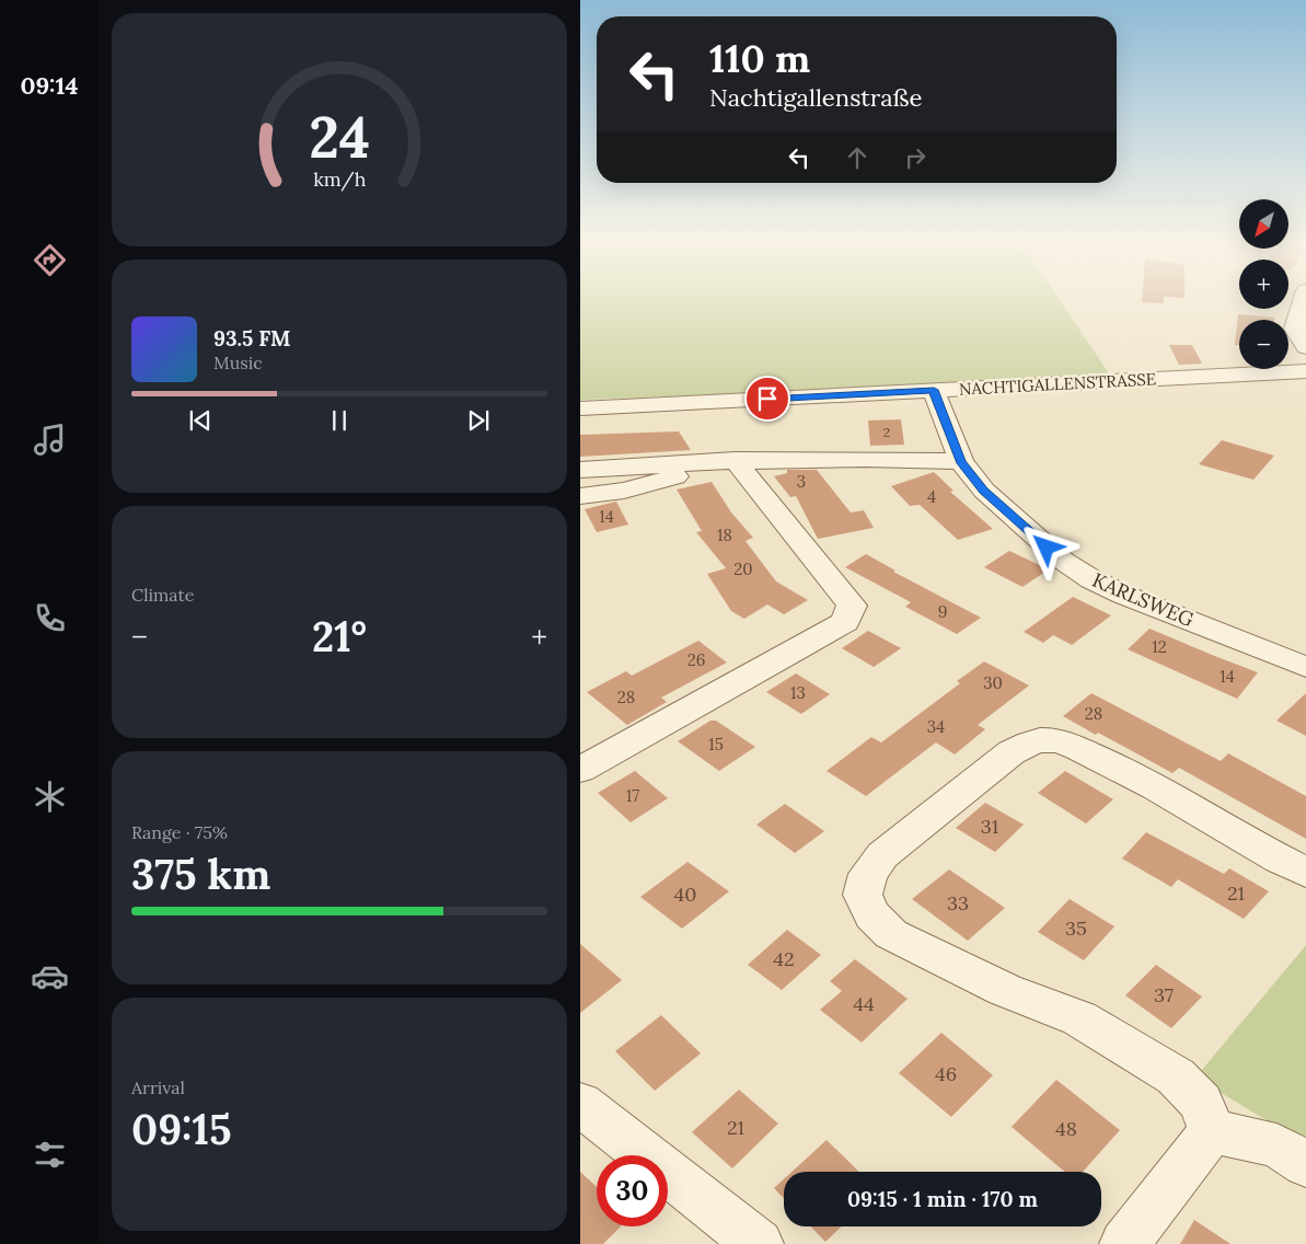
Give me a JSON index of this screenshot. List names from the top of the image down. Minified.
{"streets":{"street":["NACHTIGALLENSTRASSE","KARLSWEG"]},"crossings":[["NACHTIGALLENSTRASSE","KARLSWEG"]],"house_numbers":["2","3","4","14","18","20","9","12","26","14","30","13","28","28","34","15","17","31","21","40","33","35","42","37","44","46","21","48"],"north":"bottom left","page":{"tabs":"09:14","turn":["110 m","Nachtigallenstraße"],"map_buttons":["+","−"],"song":["93.5 FM","Music"],"tile":["Climate",["Range · 75%","375 km"],["Arrival","09:15"]],"heat":["−","21°","+"],"limit":"30","trip":"09:15 · 1 min · 170 m","gauge":["24","km/h"]}}
